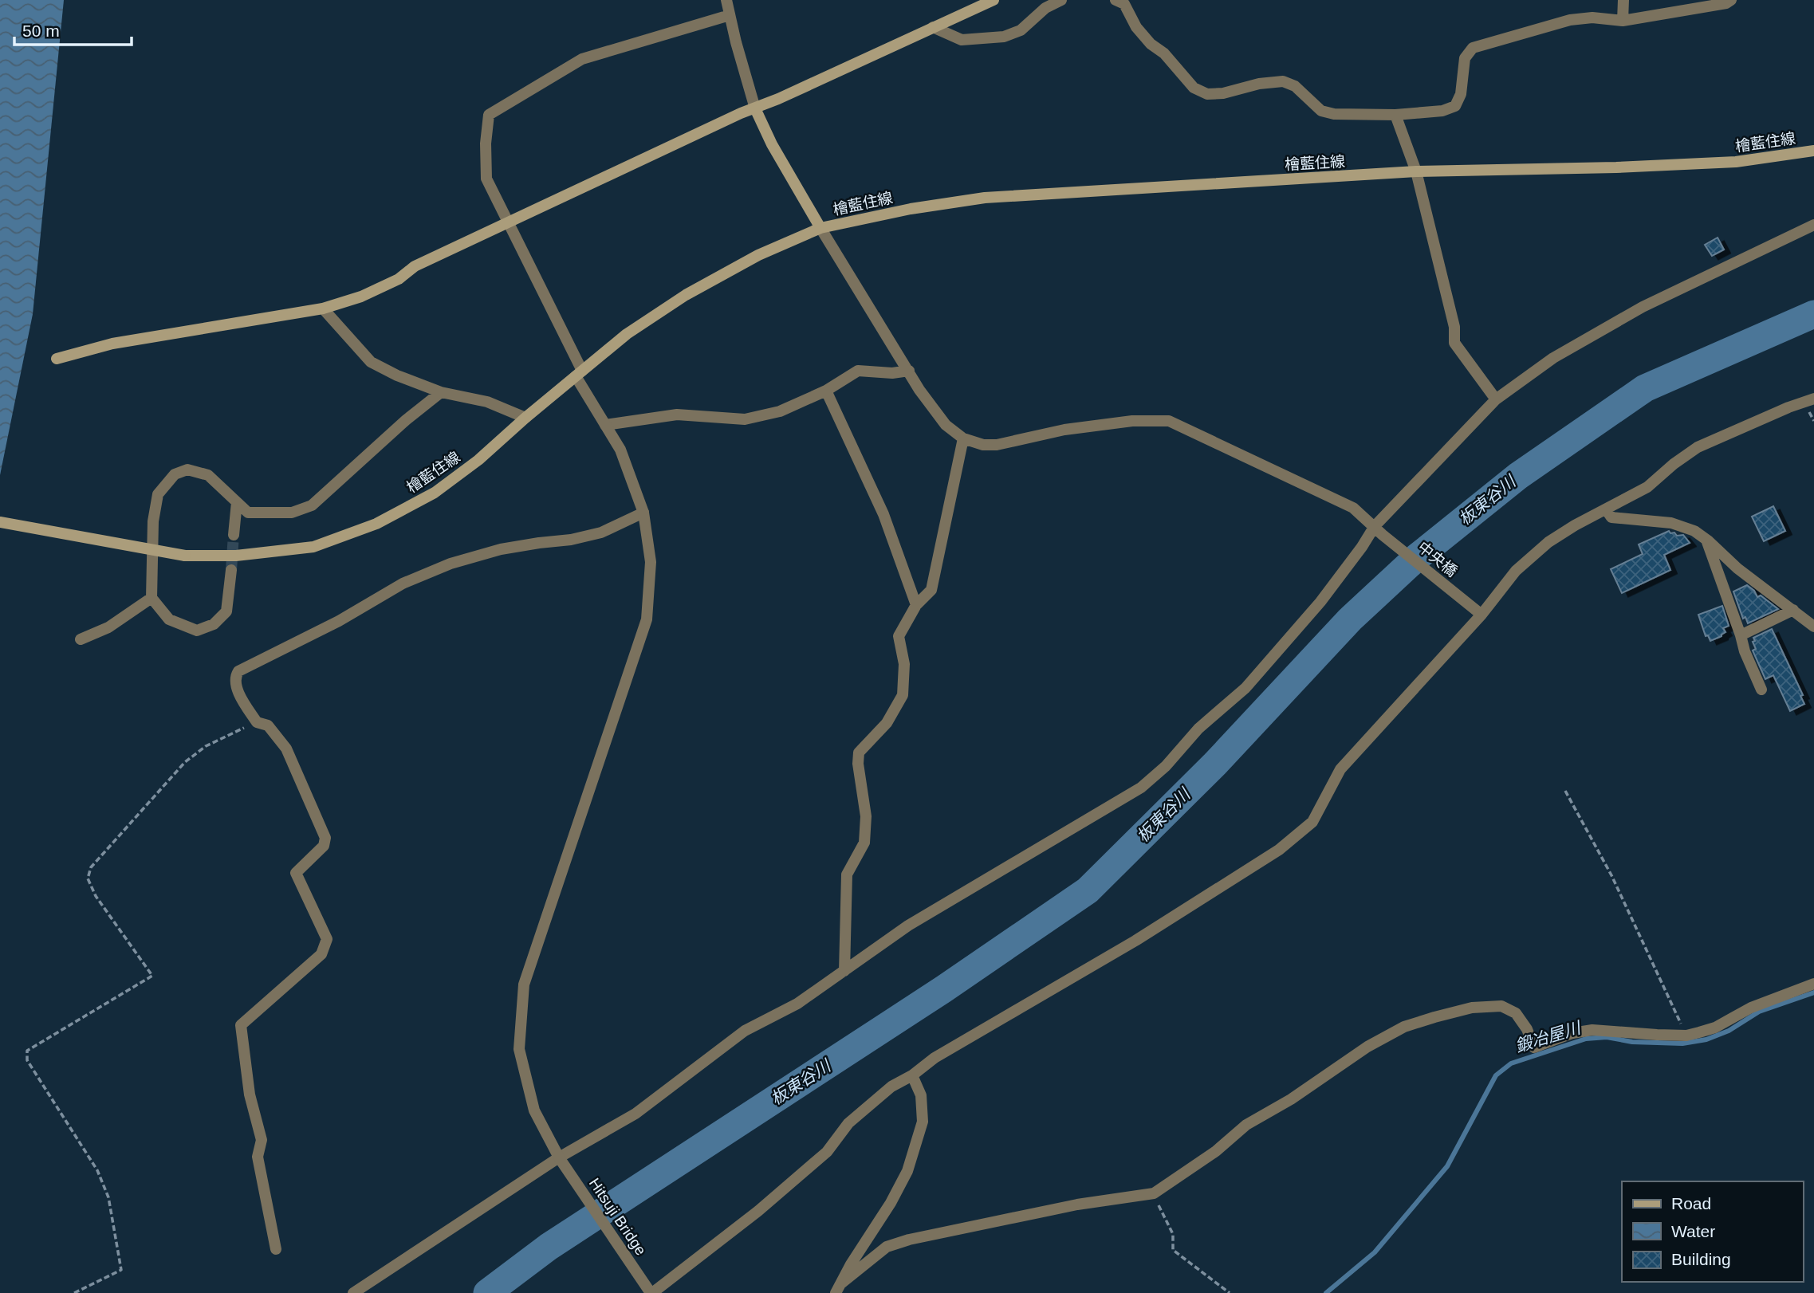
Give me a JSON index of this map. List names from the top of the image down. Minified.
{"streets":{"main road":["檜藍住線"],"street":["中央橋","Hitsuji Bridge"]},"crossings":[["檜藍住線","Hitsuji Bridge"]],"water":["板東谷川","鍛冶屋川"],"legend":["Road","Water","Building"],"scale_bar":"50 m"}
